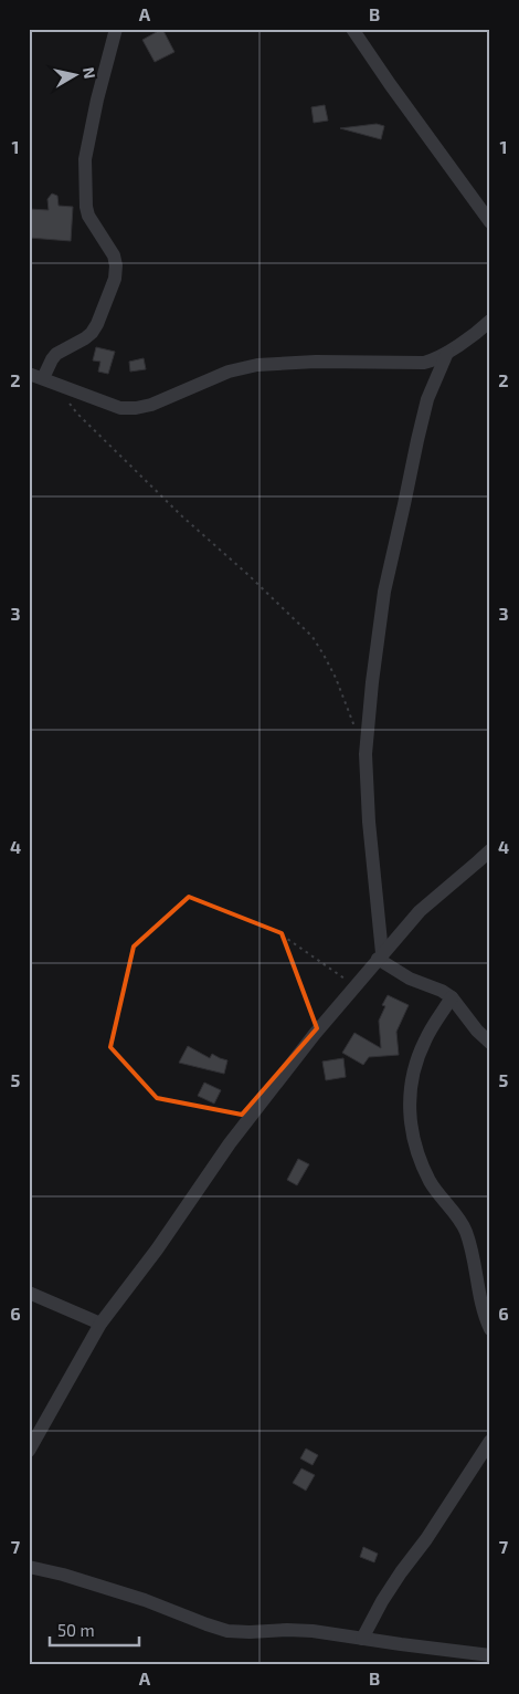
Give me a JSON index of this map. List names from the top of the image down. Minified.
{"scale_bar":"50 m","north":"right","grid":{"columns":["A","B"],"rows":["1","2","3","4","5","6","7"]}}
